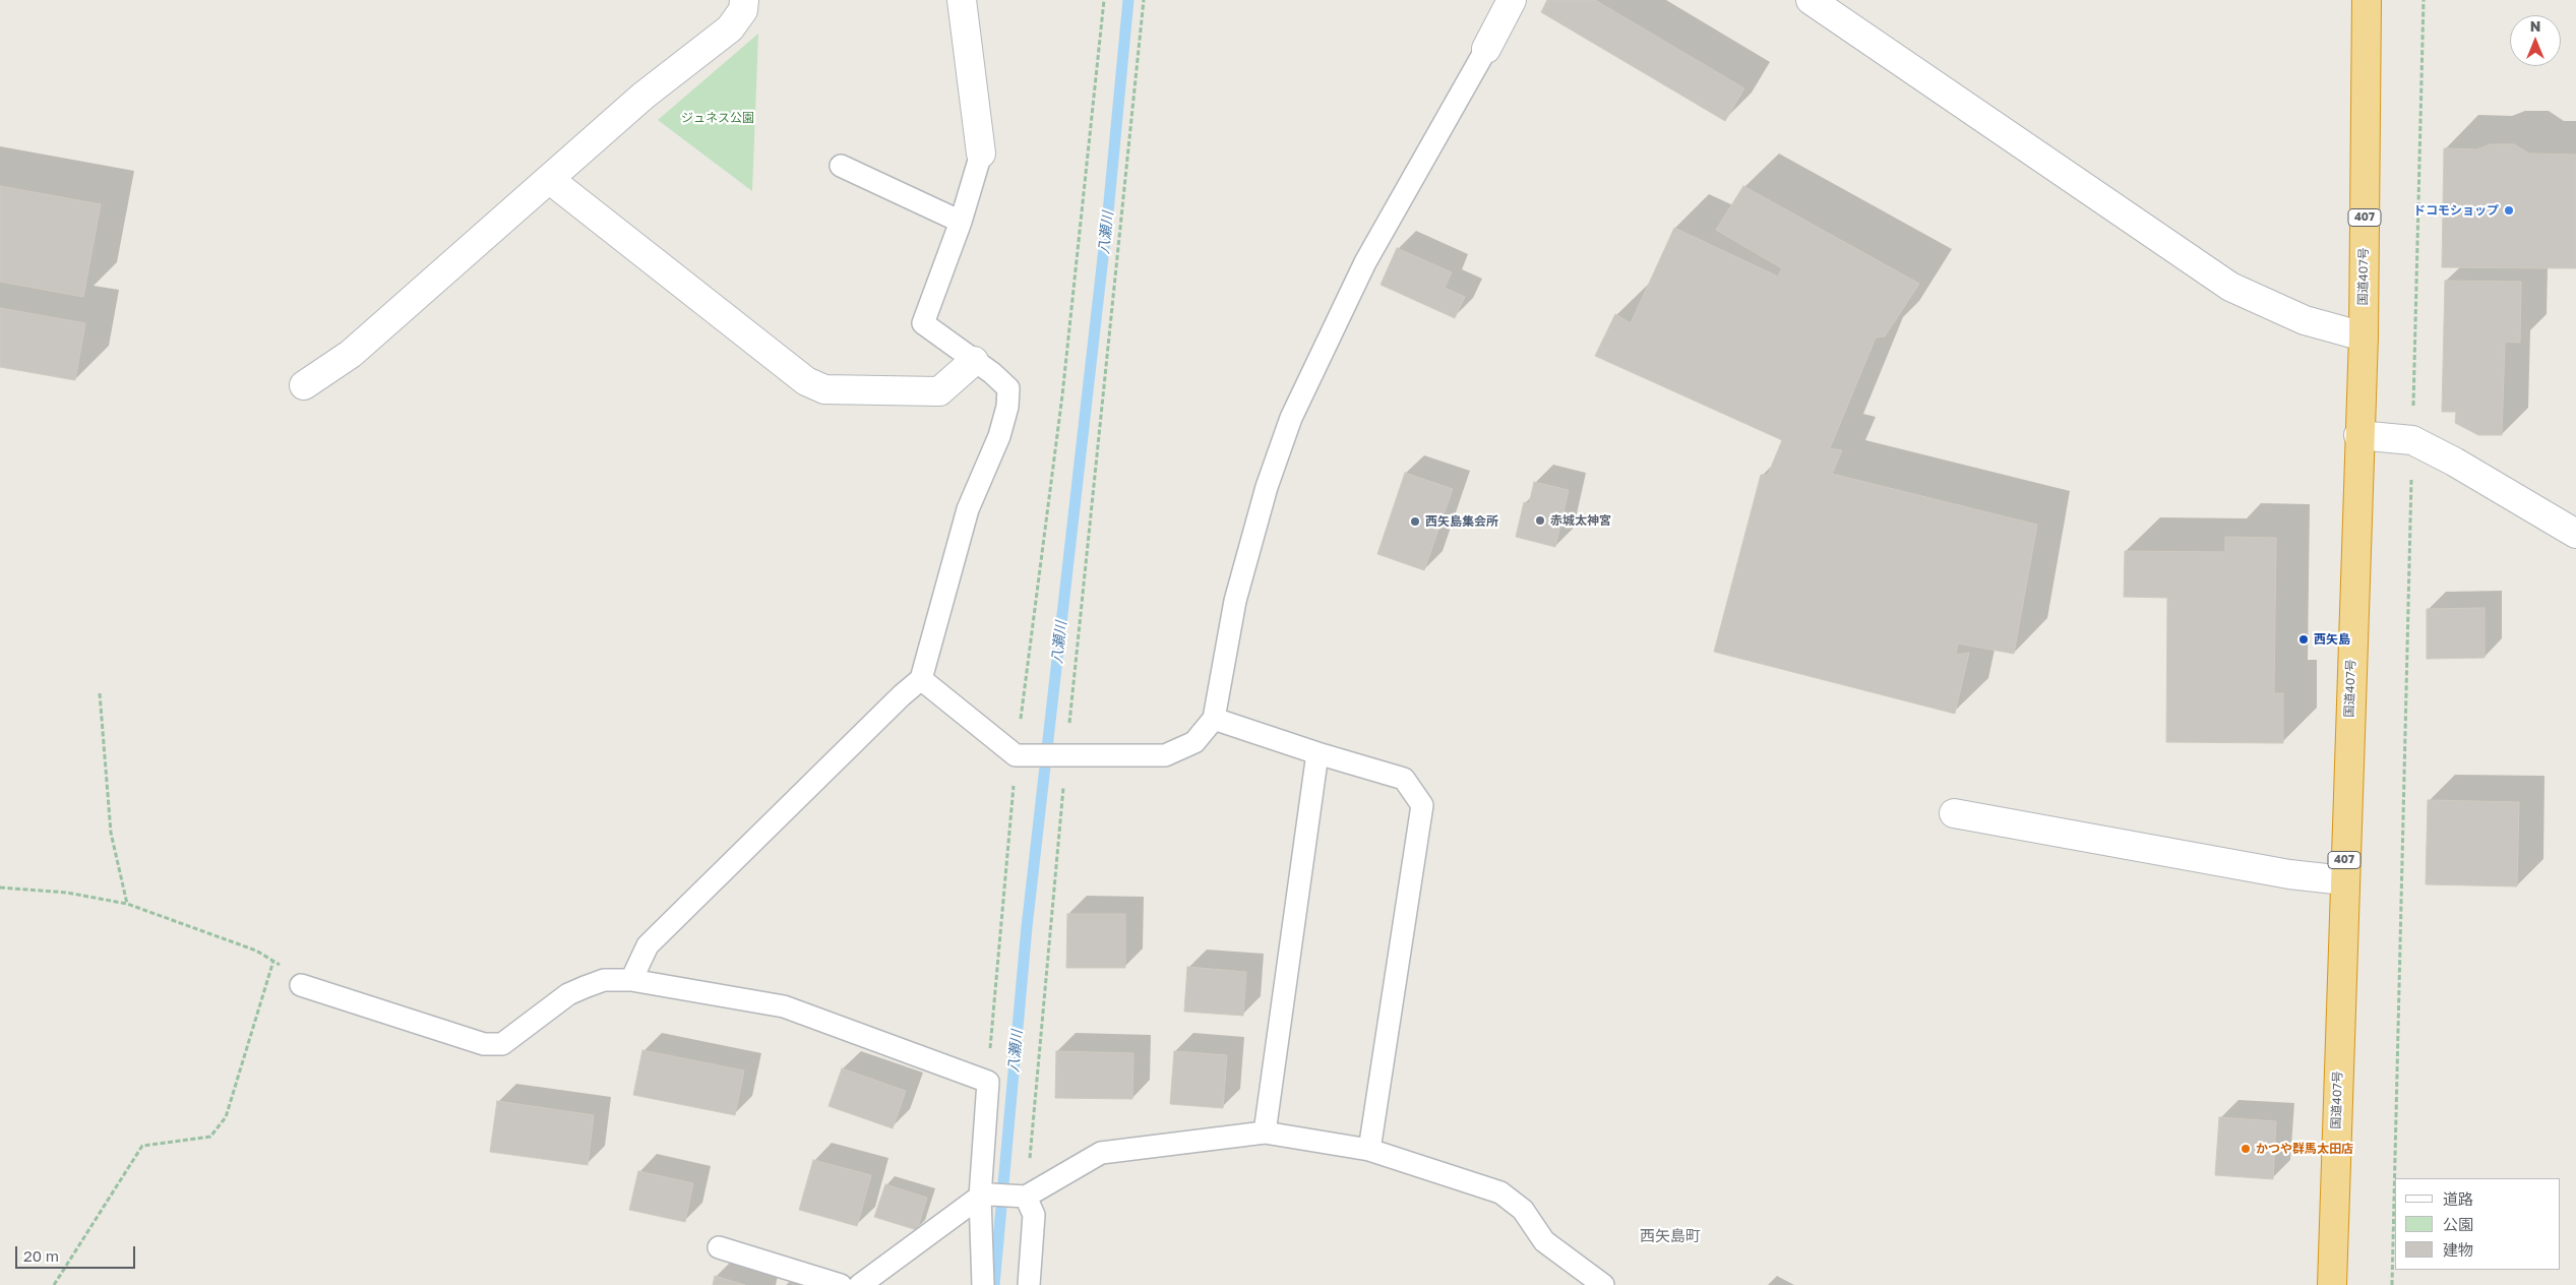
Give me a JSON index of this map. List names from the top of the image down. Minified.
{"streets":{"highway":["407","国道407号"]},"districts":["西矢島町"],"water":["八瀬川"],"parks":["ジュネス公園"],"places":["ドコモショップ","赤城太神宮","西矢島集会所","西矢島","かつや群馬太田店"],"legend":["道路","公園","建物"],"scale_bar":"20 m","north":"top"}
